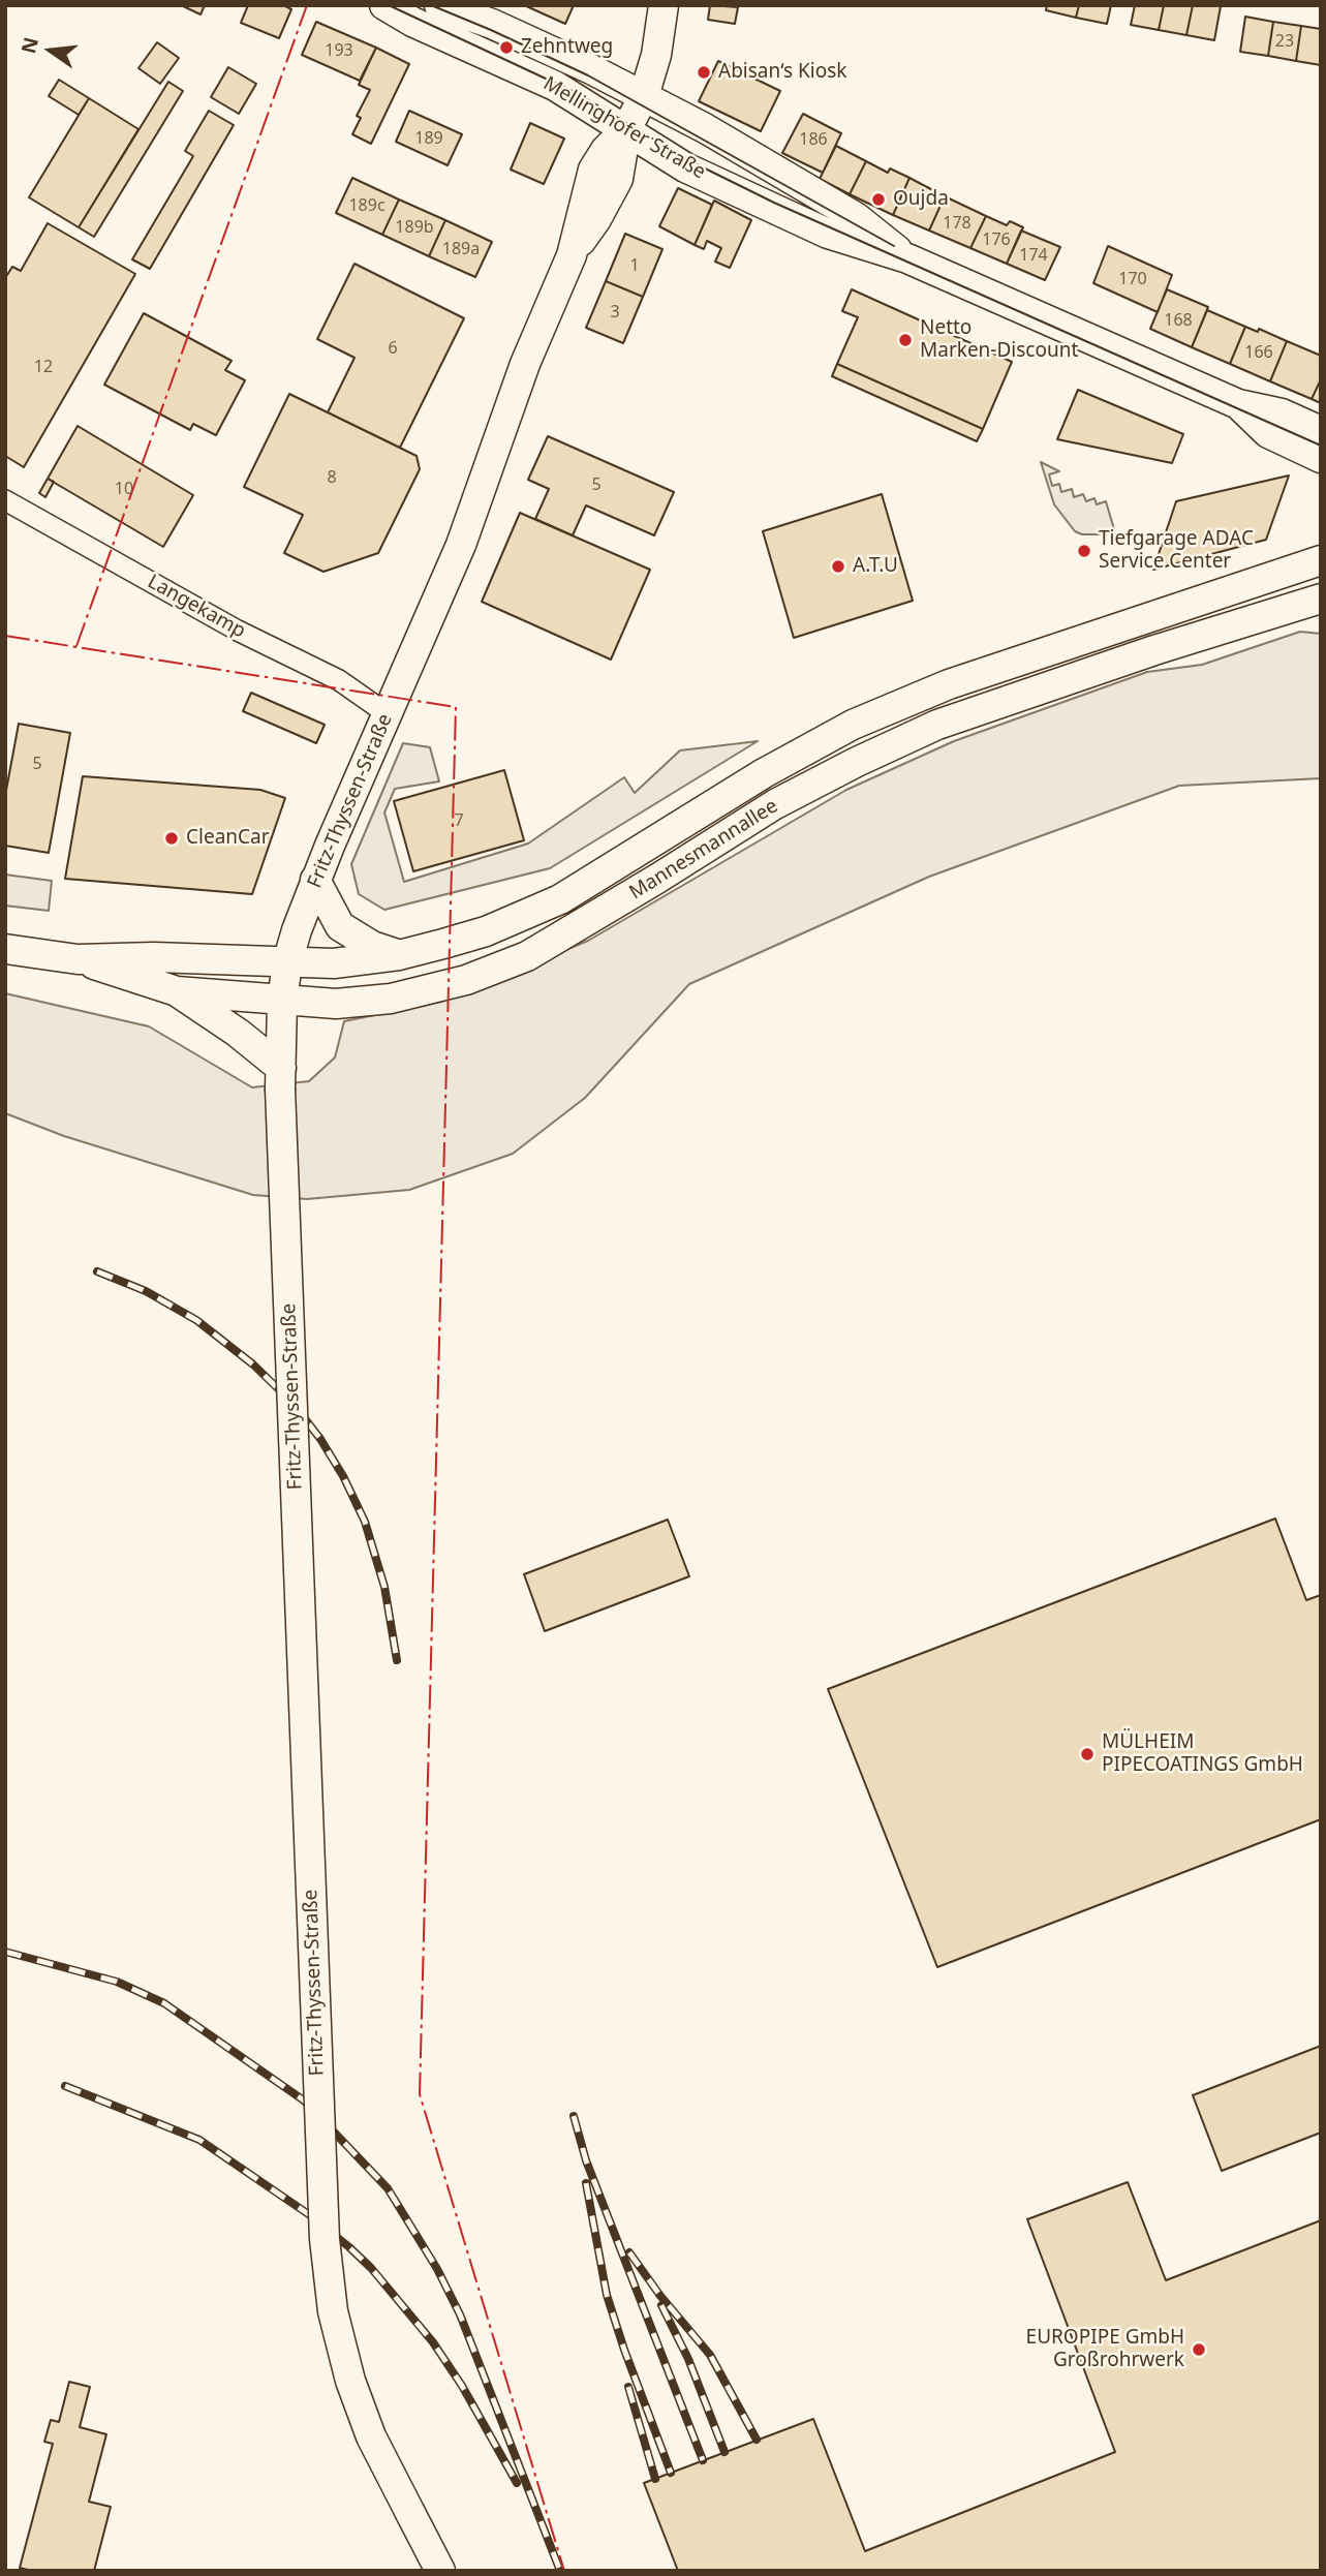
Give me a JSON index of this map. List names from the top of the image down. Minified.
{"streets":{"street":["Mellinghofer Straße","Langekamp","Fritz-Thyssen-Straße","Mannesmannallee"]},"crossings":[["Mellinghofer Straße","Fritz-Thyssen-Straße"],["Langekamp","Fritz-Thyssen-Straße"],["Fritz-Thyssen-Straße","Mannesmannallee"]],"places":["Zehntweg","Abisan‘s Kiosk","Oujda","Netto Marken-Discount","Tiefgarage ADAC Service Center","A.T.U","CleanCar","MÜLHEIM PIPECOATINGS GmbH","EUROPIPE GmbH Großrohrwerk"],"house_numbers":["23","193","189","186","189c","178","189b","176","189a","174","1","170","3","168","6","166","12","8","5","10","5","7"],"north":"left"}
